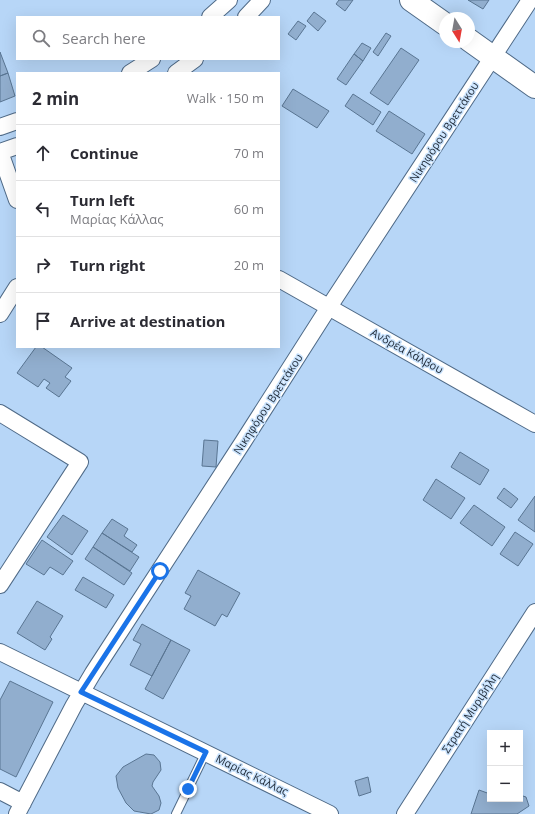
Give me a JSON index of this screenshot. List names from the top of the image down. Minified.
{"streets":{"street":["Νικηφόρου Βρεττάκου","Ανδρέα Κάλβου","Στρατή Μυριβήλη","Μαρίας Κάλλας"]},"crossings":[["Νικηφόρου Βρεττάκου","Ανδρέα Κάλβου"],["Νικηφόρου Βρεττάκου","Μαρίας Κάλλας"]],"north":"bottom","page":{"search":"Search here","heading":["2 min","Walk · 150 m"],"list":[["Continue","70 m"],["Turn left","Μαρίας Κάλλας","60 m"],["Turn right","20 m"],"Arrive at destination"],"map_buttons":["+","−"]}}
